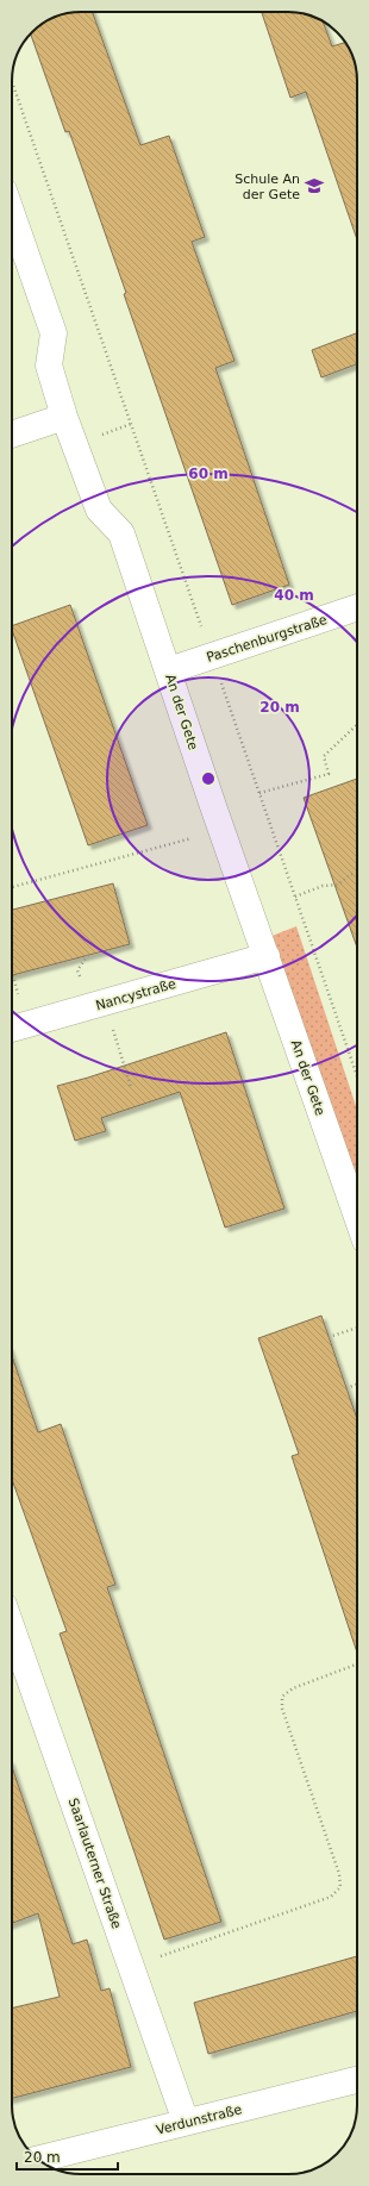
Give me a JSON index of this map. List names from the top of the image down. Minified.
{"streets":{"street":["Paschenburgstraße","An der Gete","Nancystraße","Saarlauterner Straße","Verdunstraße"]},"crossings":[["Paschenburgstraße","An der Gete"],["An der Gete","Nancystraße"],["Saarlauterner Straße","Verdunstraße"]],"places":{"school or university":["Schule An der Gete"]},"scale_bar":"20 m","rings":["60 m","40 m","20 m"]}
